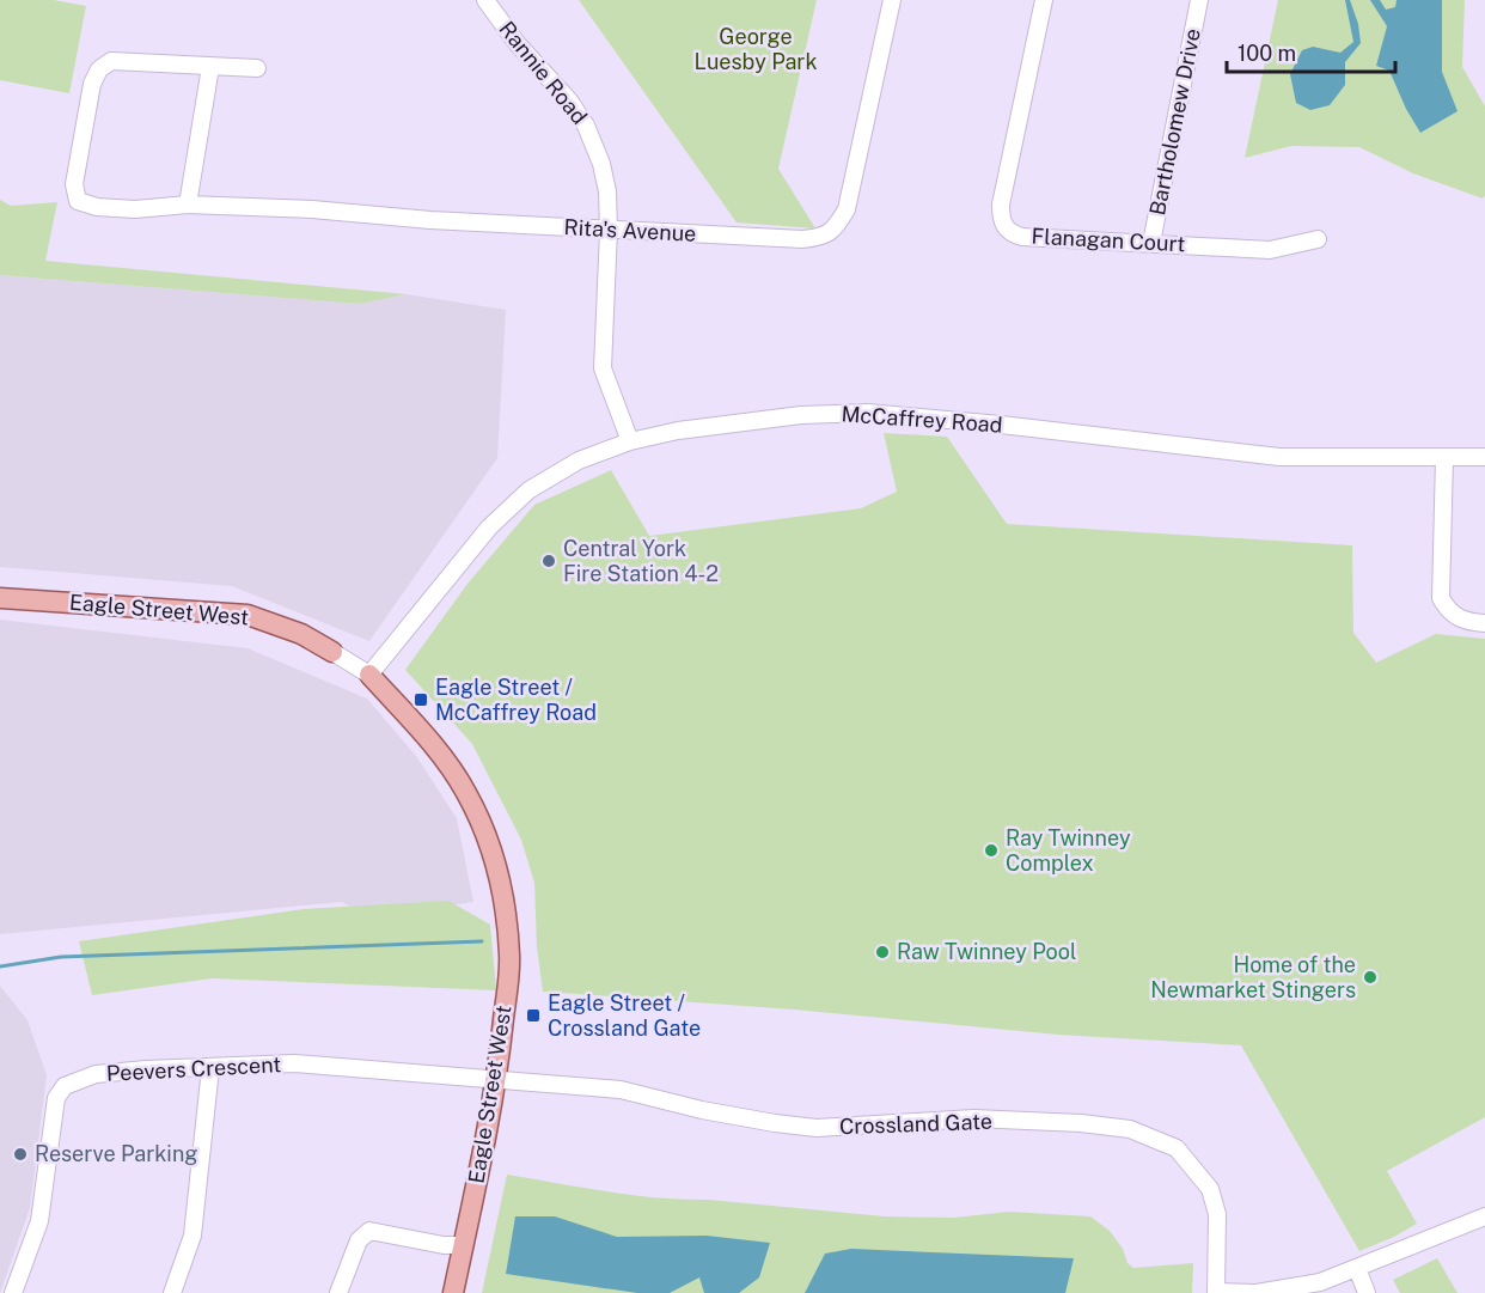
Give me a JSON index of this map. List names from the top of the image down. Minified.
{"streets":{"main road":["Eagle Street West"],"street":["Rannie Road","Bartholomew Drive","Rita's Avenue","Flanagan Court","McCaffrey Road","Peevers Crescent","Crossland Gate"]},"crossings":[["Rannie Road","Rita's Avenue"],["Rannie Road","McCaffrey Road"],["Bartholomew Drive","Flanagan Court"],["McCaffrey Road","Eagle Street West"],["Eagle Street West","Peevers Crescent"],["Eagle Street West","Crossland Gate"],["Peevers Crescent","Crossland Gate"]],"parks":["George Luesby Park"],"places":{"other":["Central York Fire Station 4-2","Ray Twinney Complex","Raw Twinney Pool","Home of the Newmarket Stingers","Reserve Parking"],"transit":["Eagle Street / McCaffrey Road","Eagle Street / Crossland Gate"]},"scale_bar":"100 m"}
